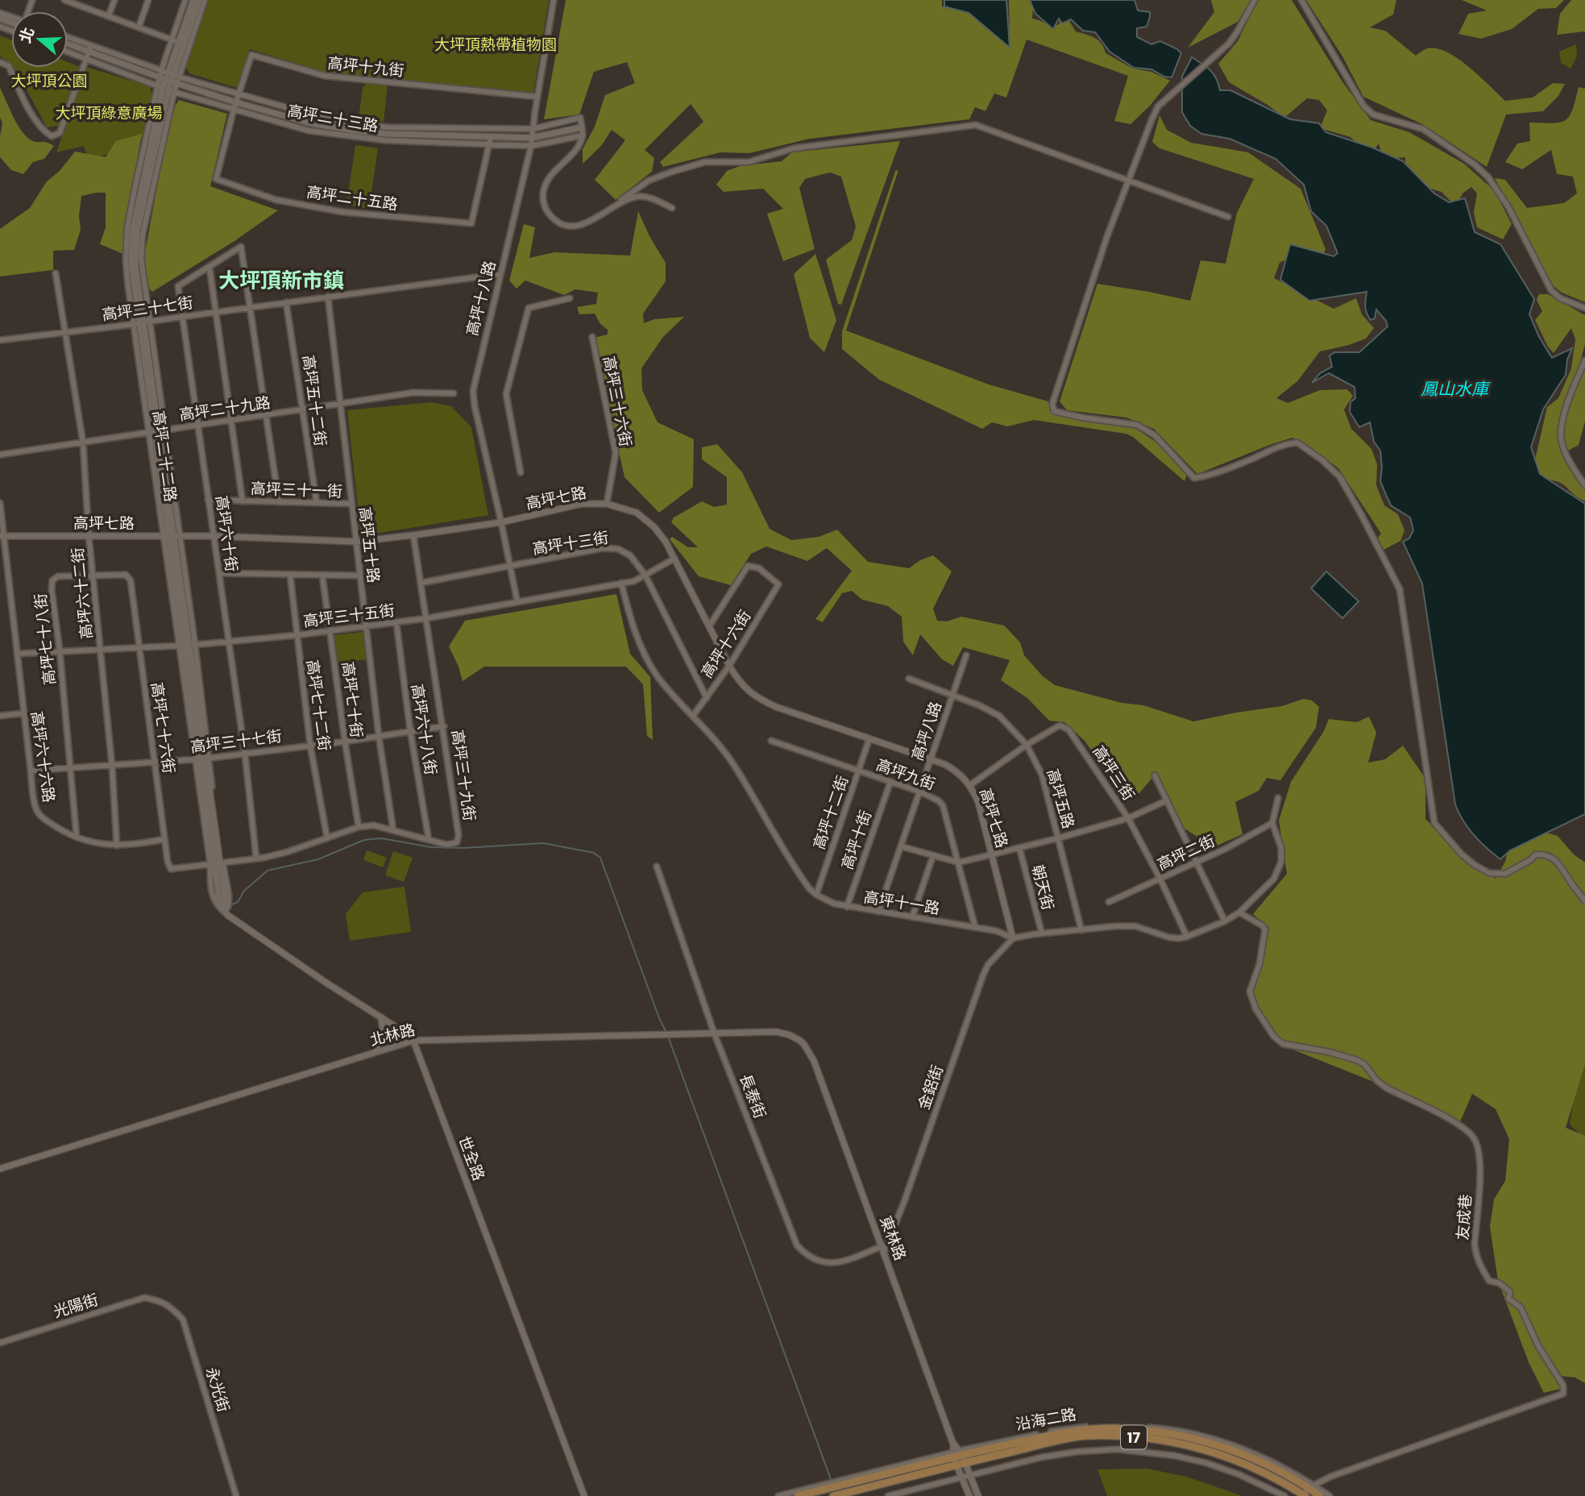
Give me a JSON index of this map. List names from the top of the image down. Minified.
{"streets":{"main road":["沿海二路","17"],"street":["高坪十九街","高坪二十三路","高坪二十五路","高坪十八路","高坪二十七街","高坪五十二街","高坪三十六街","高坪二十九路","高坪二十二路","高坪三十一街","高坪七路","高坪六十街","高坪十三街","高坪五十路","高坪六十二街","高坪三十五街","高坪七十八街","高坪十六街","高坪七十街","高坪七十二街","高坪七十六街","高坪六十八街","高坪八路","高坪三十七街","高坪六十六路","高坪三街","高坪九街","高坪三十九街","高坪五路","高坪十二街","高坪十街","高坪二街","朝天街","高坪十一路","北林路","金鋁街","長泰街","世全路","友成巷","東林路","光陽街","永光街"]},"crossings":[["高坪十九街","高坪二十三路"],["高坪十九街","高坪二十五路"],["高坪十九街","高坪十八路"],["高坪二十三路","高坪二十五路"],["高坪二十三路","高坪十八路"],["高坪二十三路","高坪二十二路"],["高坪十八路","高坪二十七街"],["高坪十八路","高坪七路"],["高坪十八路","高坪十三街"],["高坪十八路","高坪三十五街"],["高坪二十七街","高坪五十二街"],["高坪二十七街","高坪二十二路"],["高坪二十七街","高坪六十街"],["高坪二十七街","高坪五十路"],["高坪二十七街","高坪六十二街"],["高坪五十二街","高坪二十九路"],["高坪五十二街","高坪三十一街"],["高坪三十六街","高坪七路"],["高坪二十九路","高坪二十二路"],["高坪二十九路","高坪六十街"],["高坪二十九路","高坪五十路"],["高坪二十九路","高坪六十二街"],["高坪二十二路","高坪七路"],["高坪二十二路","高坪三十五街"],["高坪二十二路","高坪七十六街"],["高坪二十二路","高坪三十七街"],["高坪二十二路","高坪三十九街"],["高坪三十一街","高坪六十街"],["高坪三十一街","高坪五十路"],["高坪七路","高坪六十街"],["高坪七路","高坪五十路"],["高坪七路","高坪六十二街"],["高坪七路","高坪三十五街"],["高坪七路","高坪十六街"],["高坪七路","高坪八路"],["高坪七路","高坪六十六路"],["高坪七路","高坪三街"],["高坪七路","高坪三十九街"],["高坪七路","高坪十二街"],["高坪七路","高坪十一路"],["高坪七路","金鋁街"],["高坪六十街","高坪三十五街"],["高坪六十街","高坪三十七街"],["高坪六十街","高坪三十九街"],["高坪十三街","高坪三十五街"],["高坪十三街","高坪十六街"],["高坪十三街","高坪三十九街"],["高坪五十路","高坪三十五街"],["高坪五十路","高坪三十七街"],["高坪五十路","高坪三十九街"],["高坪六十二街","高坪三十五街"],["高坪六十二街","高坪七十八街"],["高坪六十二街","高坪七十六街"],["高坪六十二街","高坪三十七街"],["高坪六十二街","高坪六十六路"],["高坪三十五街","高坪七十八街"],["高坪三十五街","高坪七十街"],["高坪三十五街","高坪七十二街"],["高坪三十五街","高坪七十六街"],["高坪三十五街","高坪六十八街"],["高坪三十五街","高坪六十六路"],["高坪三十五街","高坪三十九街"],["高坪三十五街","高坪十一路"],["高坪七十八街","高坪七十六街"],["高坪七十八街","高坪三十七街"],["高坪七十八街","高坪六十六路"],["高坪十六街","高坪十一路"],["高坪七十街","高坪三十七街"],["高坪七十街","高坪三十九街"],["高坪七十二街","高坪三十七街"],["高坪七十二街","高坪三十九街"],["高坪七十六街","高坪三十七街"],["高坪七十六街","高坪六十六路"],["高坪七十六街","高坪三十九街"],["高坪六十八街","高坪三十七街"],["高坪六十八街","高坪三十九街"],["高坪八路","高坪九街"],["高坪八路","高坪五路"],["高坪八路","高坪十一路"],["高坪三十七街","高坪六十六路"],["高坪三十七街","高坪三十九街"],["高坪三街","高坪五路"],["高坪三街","高坪二街"],["高坪三街","高坪十一路"],["高坪九街","高坪十二街"],["高坪九街","高坪十街"],["高坪九街","高坪十一路"],["高坪五路","高坪十一路"],["高坪十二街","高坪十一路"],["高坪十街","高坪十一路"],["高坪二街","高坪十一路"],["朝天街","高坪十一路"],["高坪十一路","金鋁街"],["高坪十一路","友成巷"],["北林路","長泰街"],["北林路","世全路"],["北林路","東林路"],["金鋁街","長泰街"],["金鋁街","東林路"],["長泰街","東林路"],["友成巷","沿海二路"],["友成巷","17"],["東林路","沿海二路"],["光陽街","永光街"],["沿海二路","17"]],"districts":["大坪頂新市鎮"],"water":["鳳山水庫"],"parks":["大坪頂熱帶植物園","大坪頂公園","大坪頂綠意廣場"],"north":"left"}
